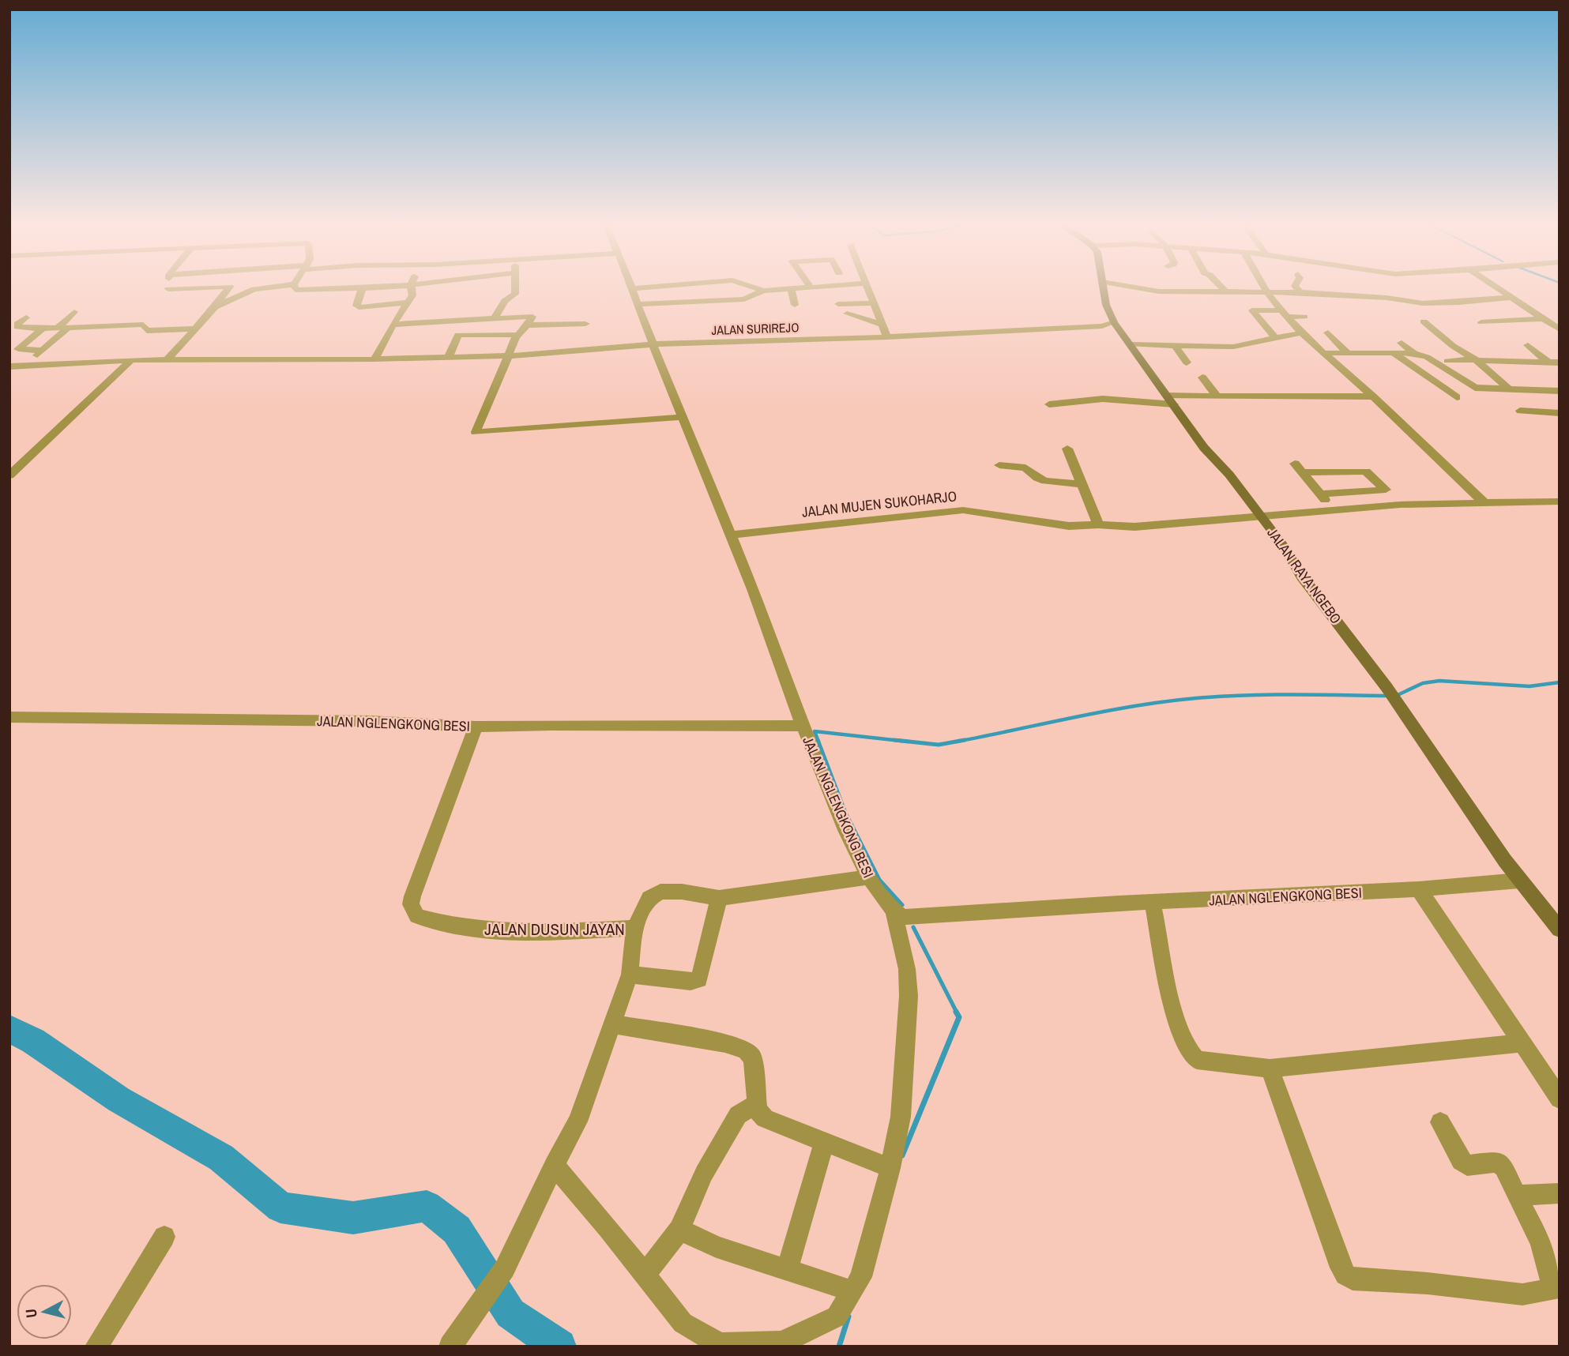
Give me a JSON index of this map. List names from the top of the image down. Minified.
{"streets":{"street":["JALAN SURIREJO","JALAN MUJEN SUKOHARJO","JALAN RAYA NGEBO","JALAN NGLENGKONG BESI","JALAN DUSUN JAYAN"]},"crossings":[["JALAN SURIREJO","JALAN RAYA NGEBO"],["JALAN MUJEN SUKOHARJO","JALAN RAYA NGEBO"],["JALAN RAYA NGEBO","JALAN NGLENGKONG BESI"],["JALAN NGLENGKONG BESI","JALAN DUSUN JAYAN"]],"north":"left"}
